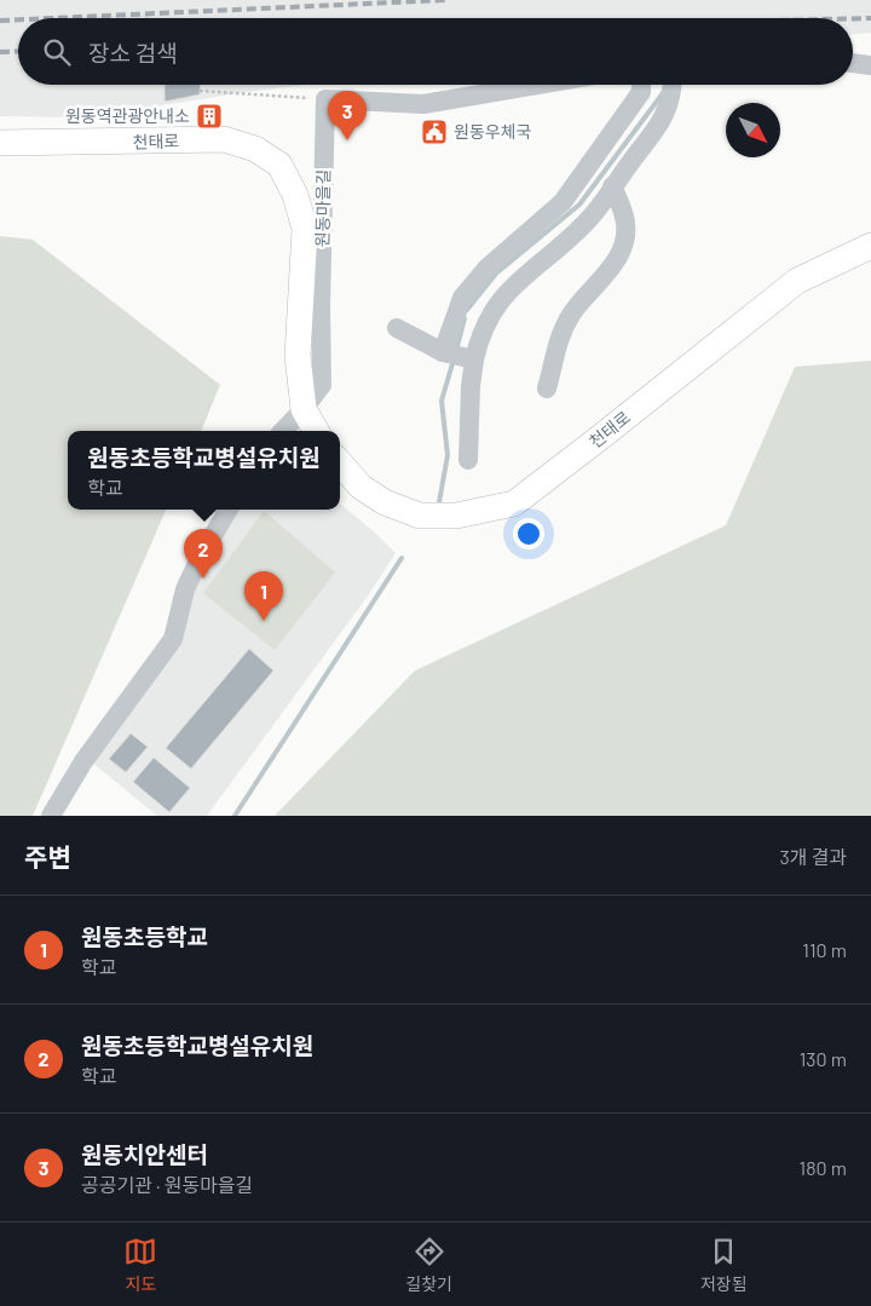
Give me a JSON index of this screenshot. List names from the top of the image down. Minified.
{"streets":{"main road":["천태로"],"street":["원동마을길"]},"crossings":[["천태로","원동마을길"]],"places":{"building":["원동역관광안내소"],"public building":["원동우체국"]},"north":"bottom right","page":{"search":"장소 검색","pins":["3","2","1"],"popup":["원동초등학교병설유치원","학교"],"heading":["주변","3개 결과"],"list":[{"mark":"1","name":"원동초등학교","note":"학교","value":"110 m"},{"mark":"2","name":"원동초등학교병설유치원","note":"학교","value":"130 m"},{"mark":"3","name":"원동치안센터","note":"공공기관 · 원동마을길","value":"180 m"}],"nav":["지도","길찾기","저장됨"]}}
